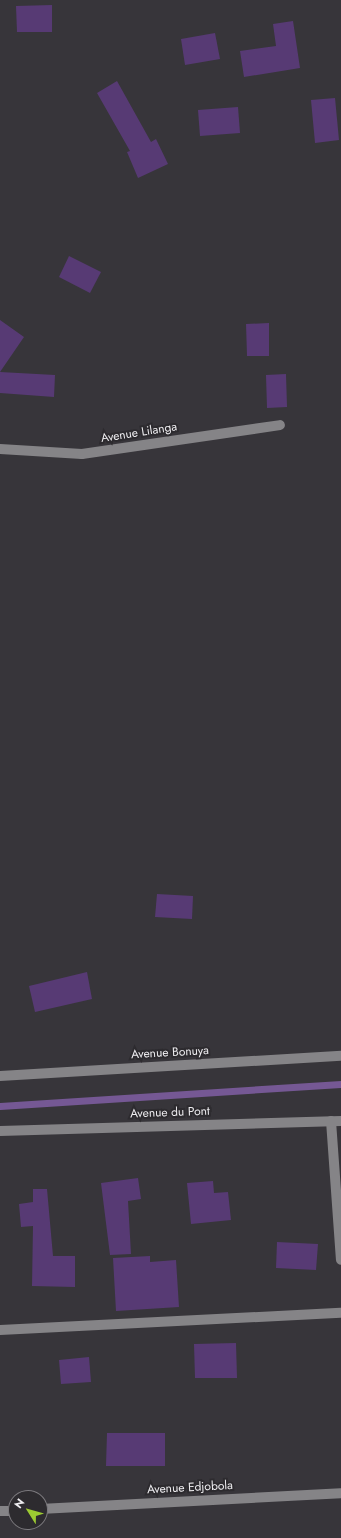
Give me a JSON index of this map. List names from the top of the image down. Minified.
{"streets":{"street":["Avenue Lilanga","Avenue Bonuya","Avenue du Pont","Avenue Edjobola"]},"north":"top left"}
